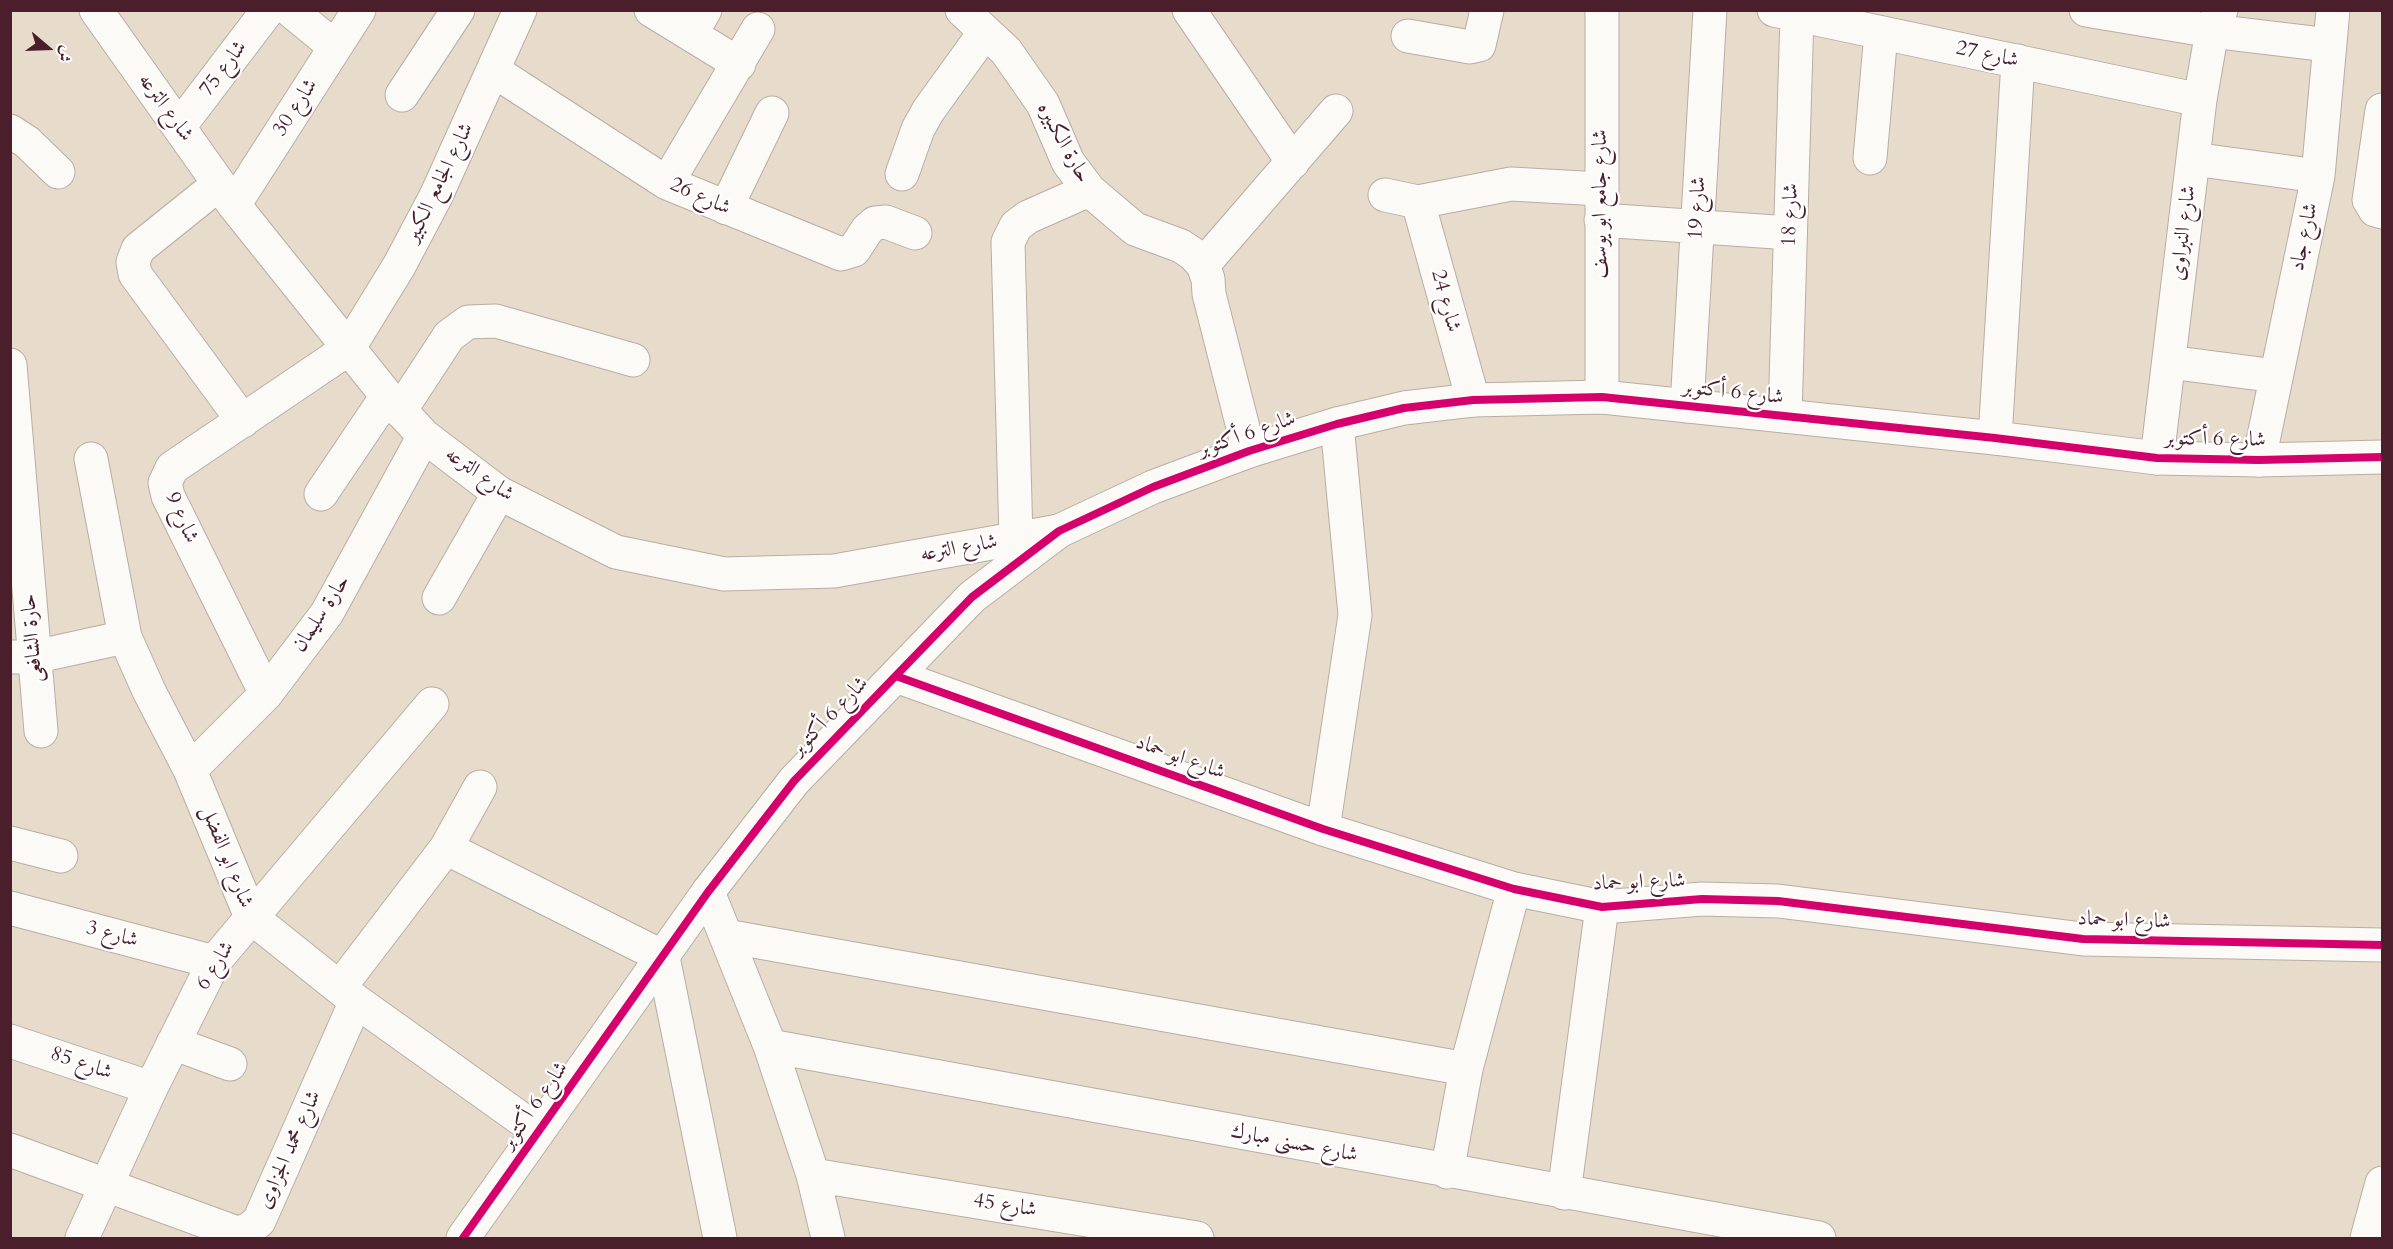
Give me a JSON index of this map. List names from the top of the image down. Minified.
{"streets":{"street":["شارع 27","شارع 75","شارع الترعه","شارع 30","حارة الكبيره","شارع الجامع الكبير","شارع 26","شارع جامع ابو يوسف","شارع 19","شارع 18","شارع النبراوى","شارع جاد","شارع 24","شارع 6 أكتوبر","شارع 9","حارة سليمان","حارة الشافعى","شارع ابو حماد","شارع ابو الفضل","شارع 3","شارع 6","شارع 85","شارع حسنى مبارك","شارع محمد الجزاوى","شارع 45"]},"crossings":[["شارع 27","شارع 18"],["شارع 27","شارع النبراوى"],["شارع 75","شارع الترعه"],["شارع الترعه","شارع 30"],["شارع الترعه","شارع الجامع الكبير"],["شارع الترعه","شارع 6 أكتوبر"],["شارع الترعه","شارع 9"],["شارع الترعه","حارة سليمان"],["شارع 30","شارع 9"],["شارع الجامع الكبير","شارع 26"],["شارع الجامع الكبير","شارع 9"],["شارع جامع ابو يوسف","شارع 6 أكتوبر"],["شارع 19","شارع 6 أكتوبر"],["شارع 18","شارع 6 أكتوبر"],["شارع النبراوى","شارع 6 أكتوبر"],["شارع جاد","شارع 6 أكتوبر"],["شارع 24","شارع 6 أكتوبر"],["شارع 6 أكتوبر","شارع ابو حماد"],["شارع 6 أكتوبر","شارع ابو الفضل"],["شارع 9","حارة سليمان"],["حارة سليمان","شارع ابو الفضل"],["شارع ابو الفضل","شارع 6"],["شارع ابو الفضل","شارع محمد الجزاوى"],["شارع 3","شارع 6"],["شارع 6","شارع 85"],["شارع 6","شارع محمد الجزاوى"]],"north":"right"}
